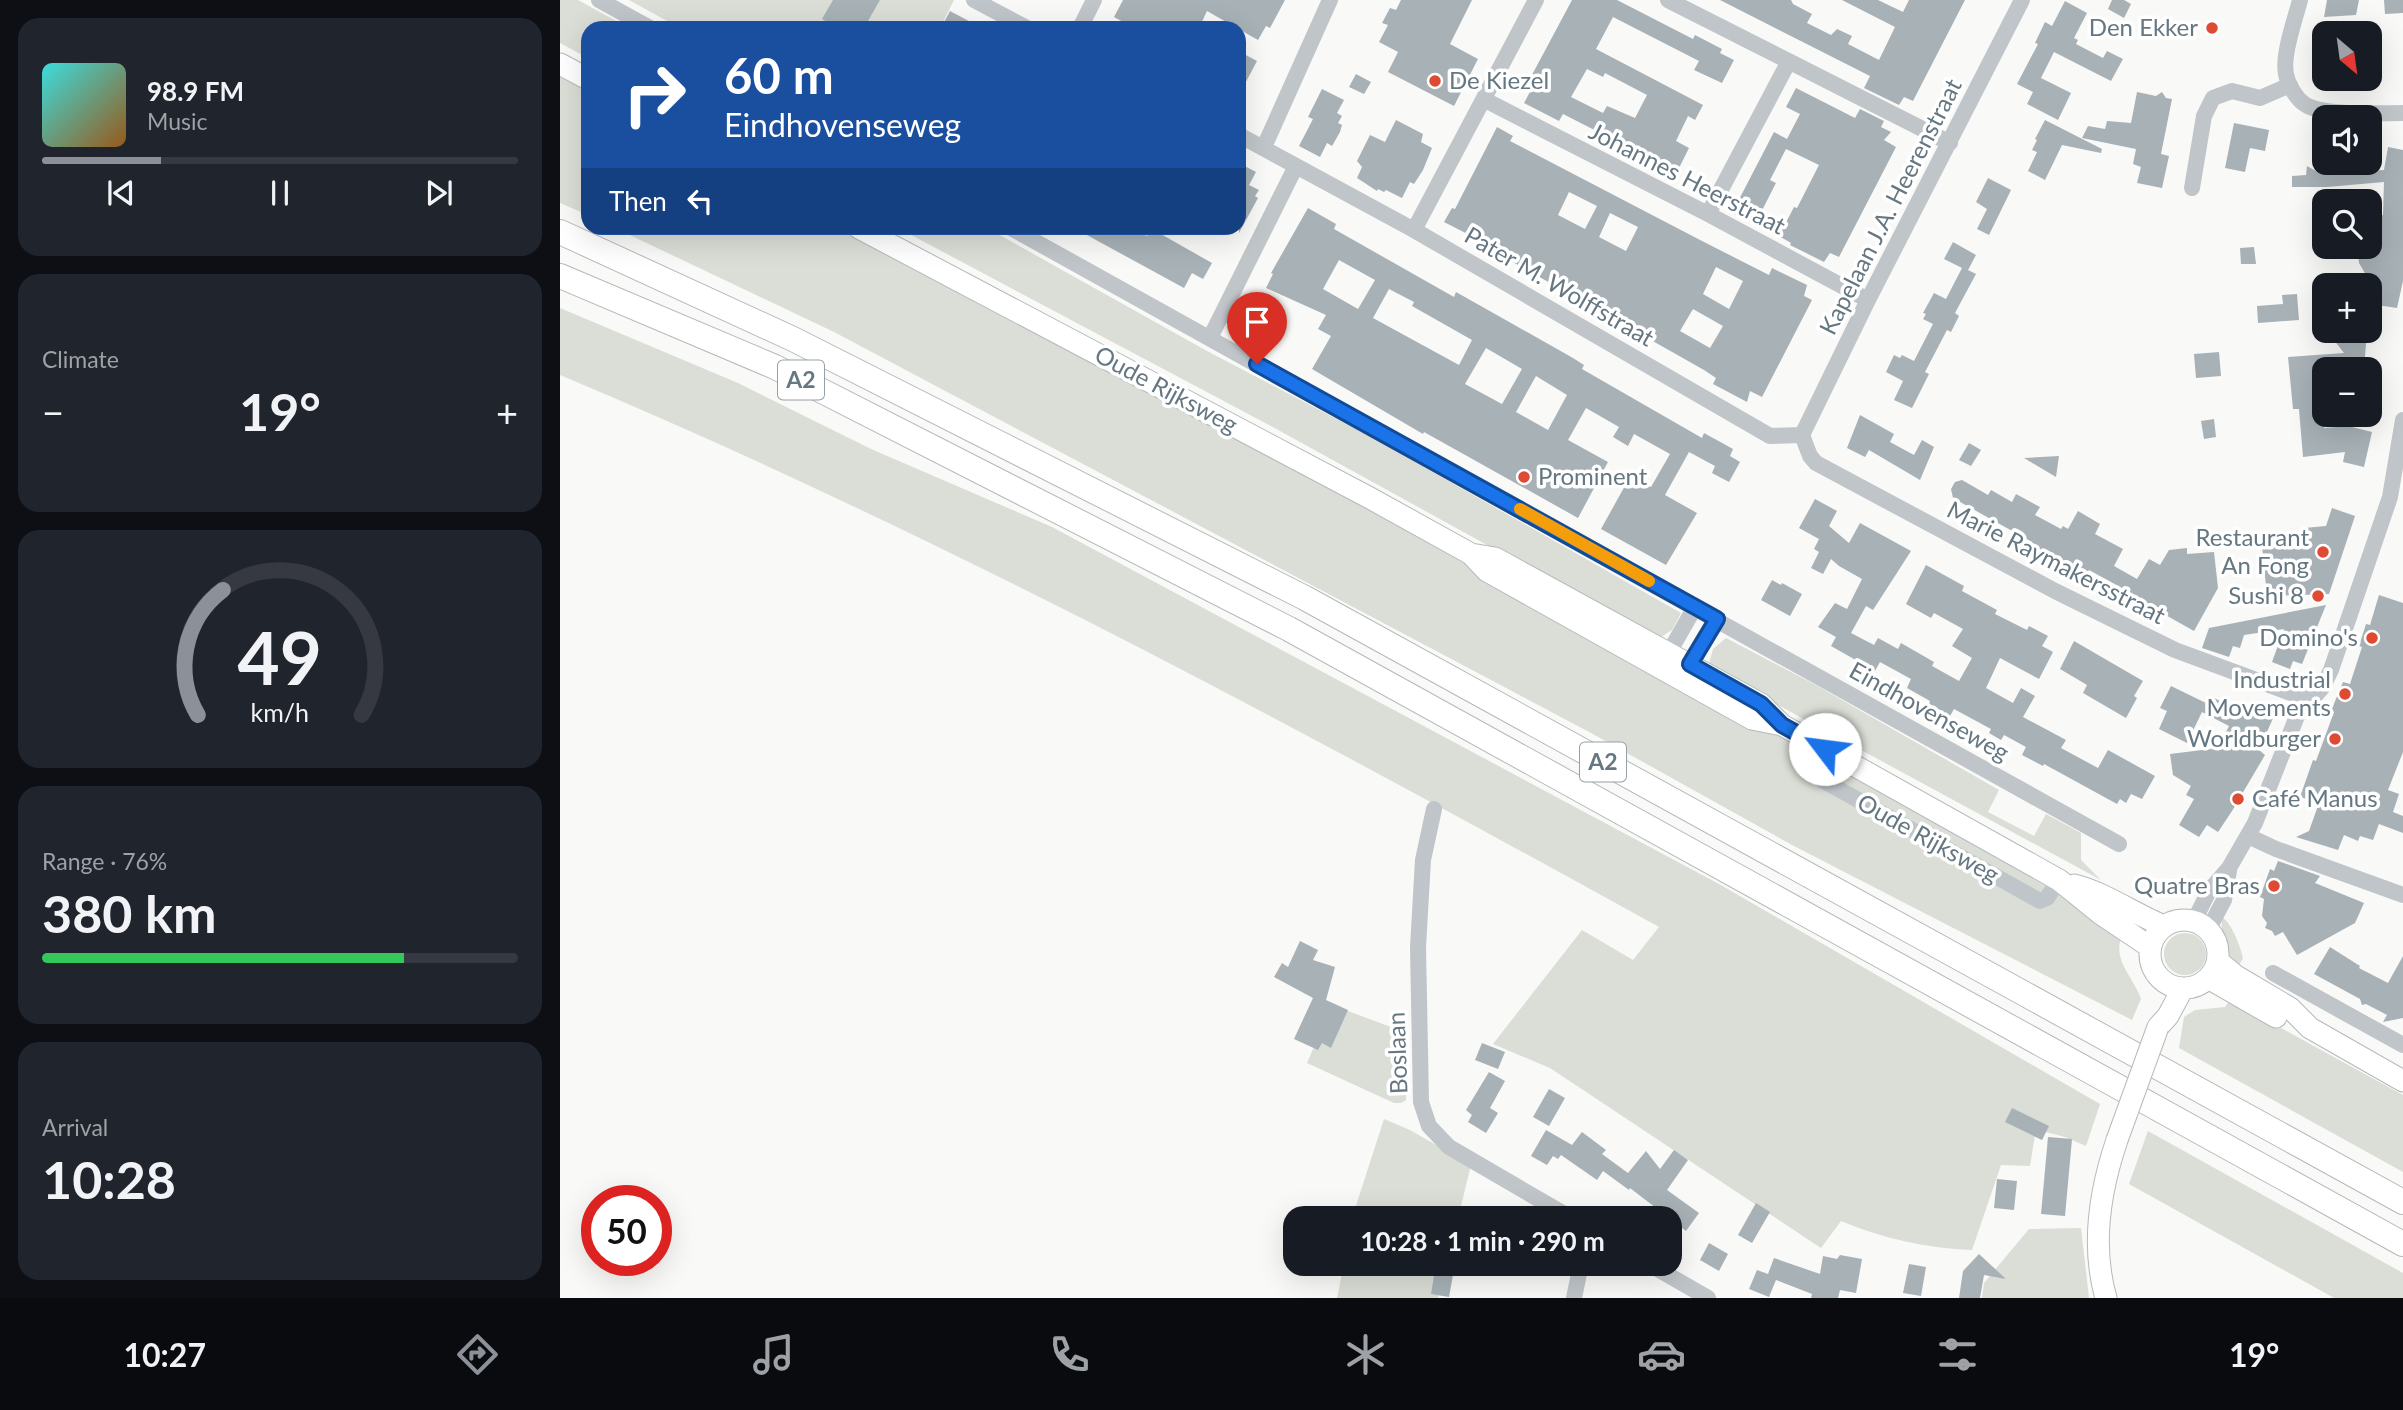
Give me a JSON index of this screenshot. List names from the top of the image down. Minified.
{"streets":{"highway":["A2"],"main road":["Oude Rijksweg"],"street":["Johannes Heerstraat","Kapelaan J.A. Heerenstraat","Pater M. Wolffstraat","Marie Raymakersstraat","Eindhovenseweg","Boslaan"]},"crossings":[["Johannes Heerstraat","Kapelaan J.A. Heerenstraat"],["Kapelaan J.A. Heerenstraat","Pater M. Wolffstraat"],["Kapelaan J.A. Heerenstraat","Marie Raymakersstraat"],["Pater M. Wolffstraat","Marie Raymakersstraat"]],"places":["Den Ekker","De Kiezel","Prominent","Restaurant An Fong","Sushi 8","Domino's","Industrial Movements","Worldburger","Café Manus","Quatre Bras"],"north":"bottom right","page":{"map_buttons":["+","−"],"turn":["60 m","Eindhovenseweg"],"song":["98.9 FM","Music"],"then":"Then","tile":["Climate",["Range · 76%","380 km"],["Arrival","10:28"]],"heat":["−","19°","+"],"limit":"50","trip":"10:28 · 1 min · 290 m","tabs":["10:27","19°"],"gauge":["49","km/h"]}}
